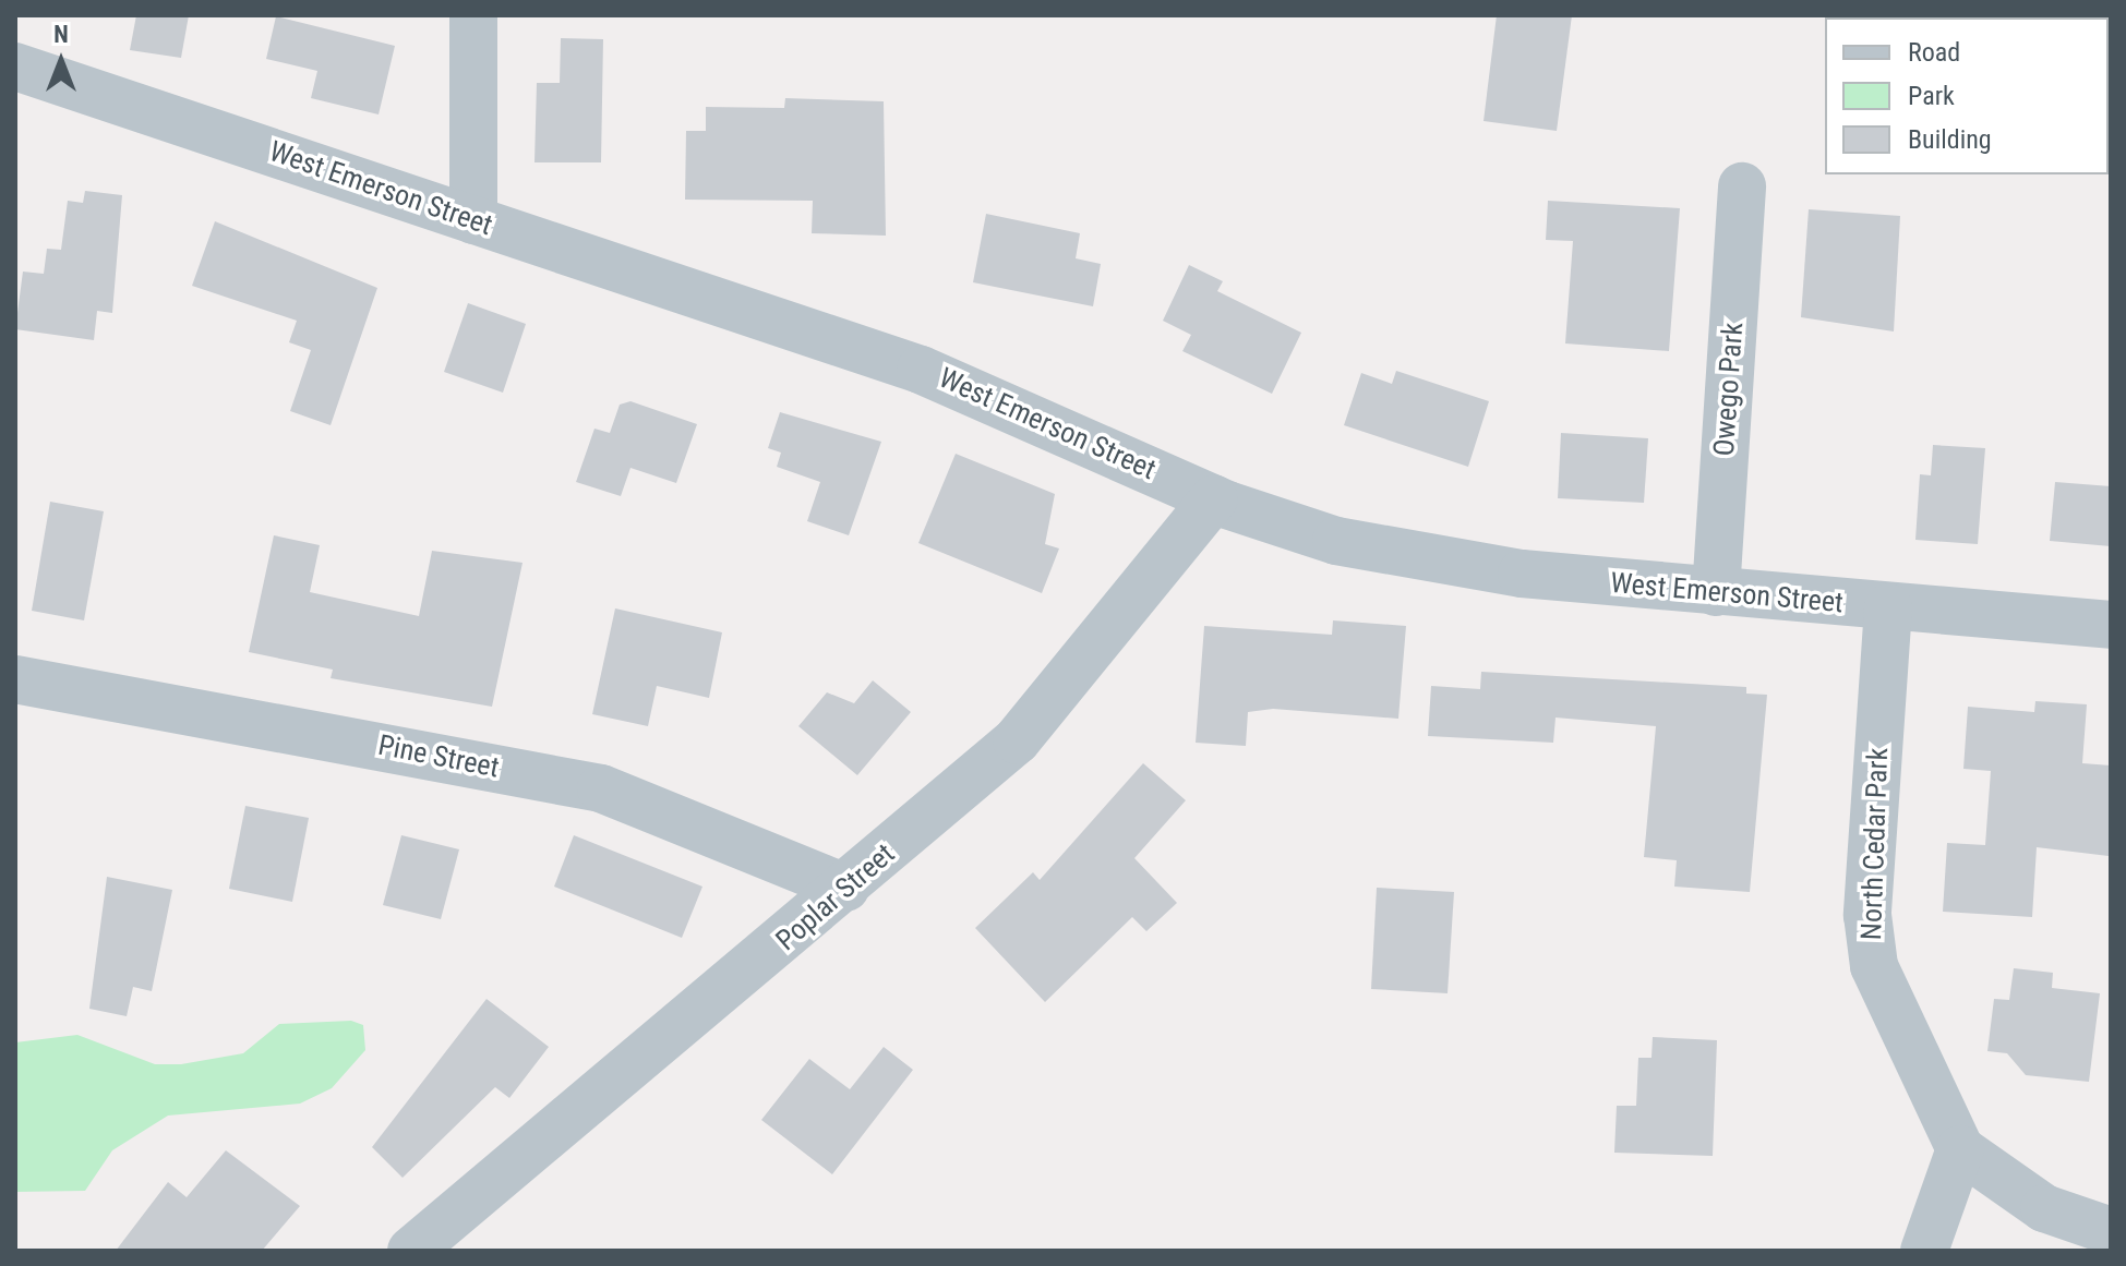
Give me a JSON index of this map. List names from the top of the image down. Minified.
{"streets":{"street":["West Emerson Street","Owego Park","Pine Street","North Cedar Park","Poplar Street"]},"crossings":[["West Emerson Street","Owego Park"],["West Emerson Street","North Cedar Park"],["West Emerson Street","Poplar Street"],["Pine Street","Poplar Street"]],"legend":["Road","Park","Building"],"north":"top"}
